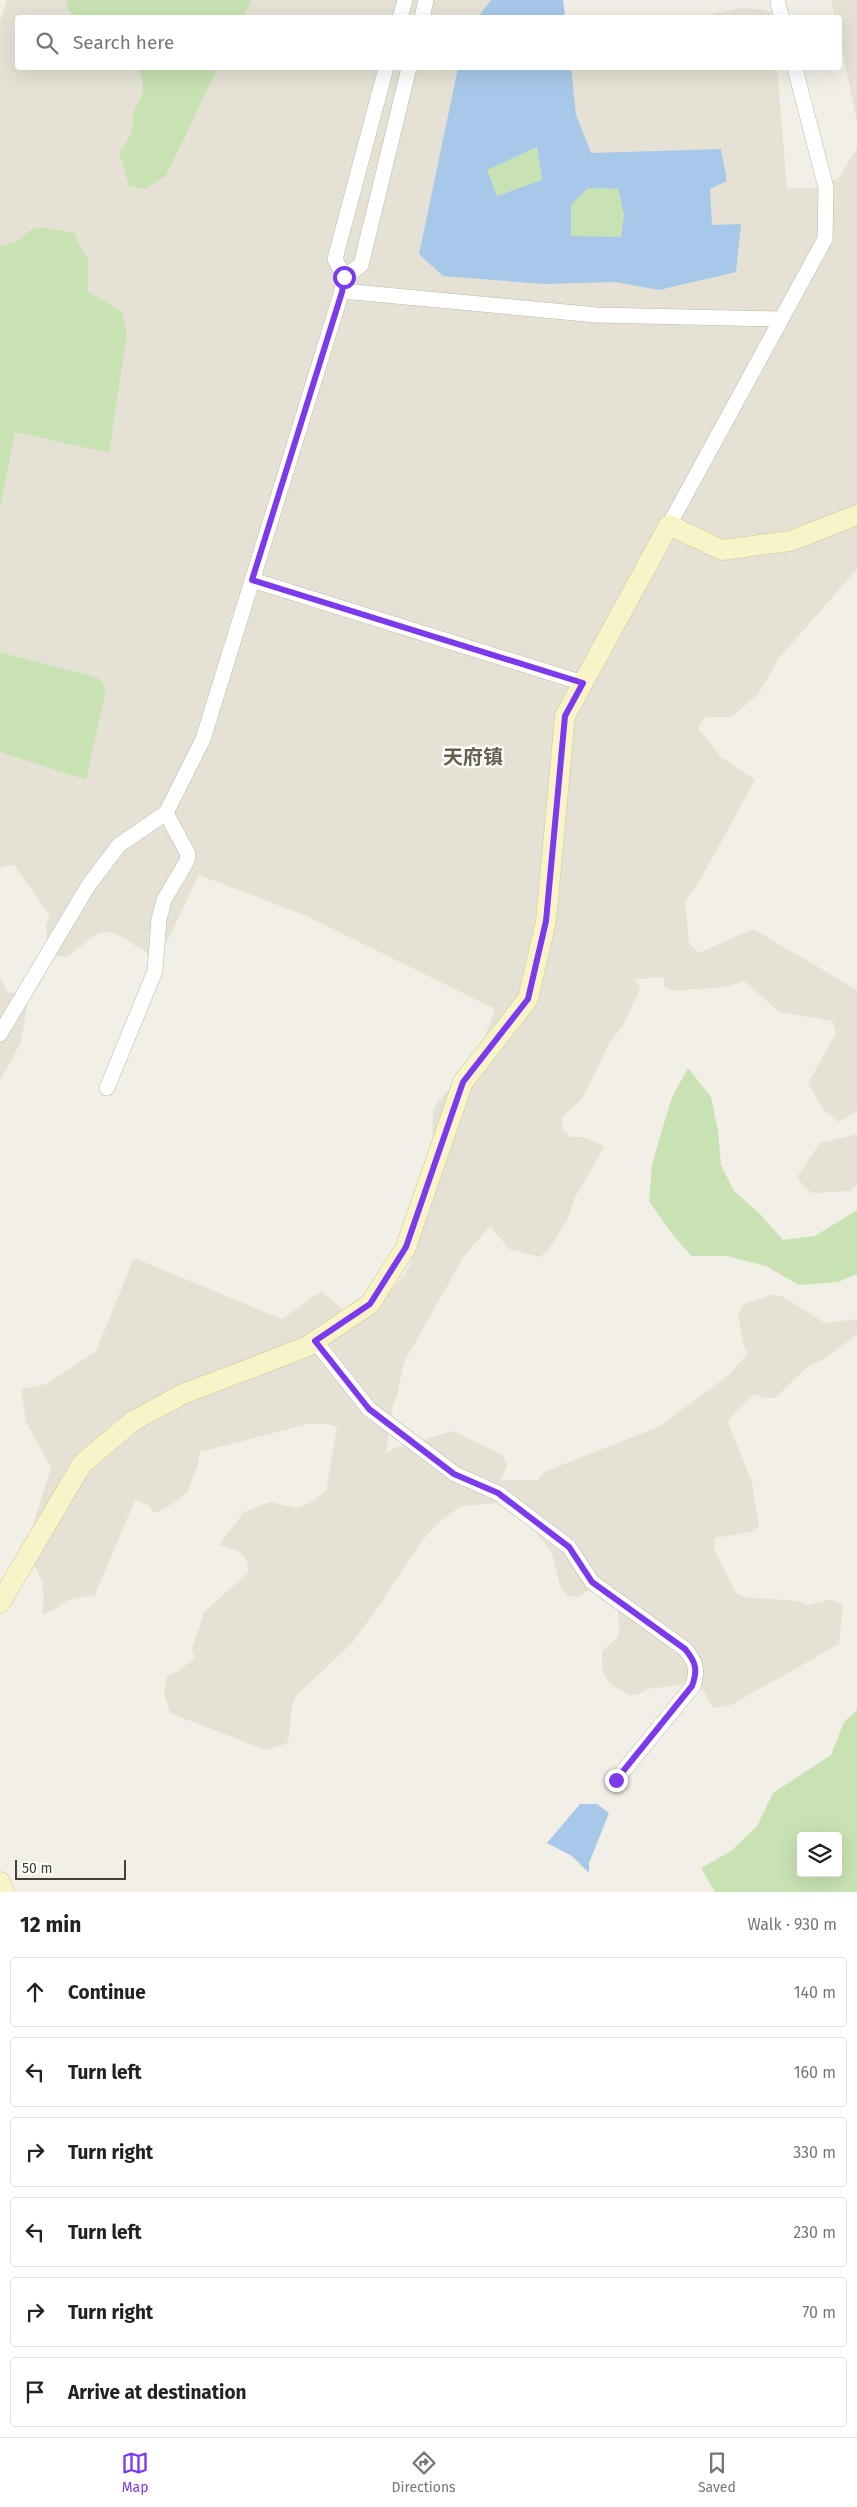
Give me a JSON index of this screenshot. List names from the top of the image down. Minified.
{"districts":["天府镇"],"scale_bar":"50 m","page":{"search":"Search here","scale":"50 m","heading":["12 min","Walk · 930 m"],"list":[["Continue","140 m"],["Turn left","160 m"],["Turn right","330 m"],["Turn left","230 m"],["Turn right","70 m"],"Arrive at destination"],"nav":["Map","Directions","Saved"]}}
